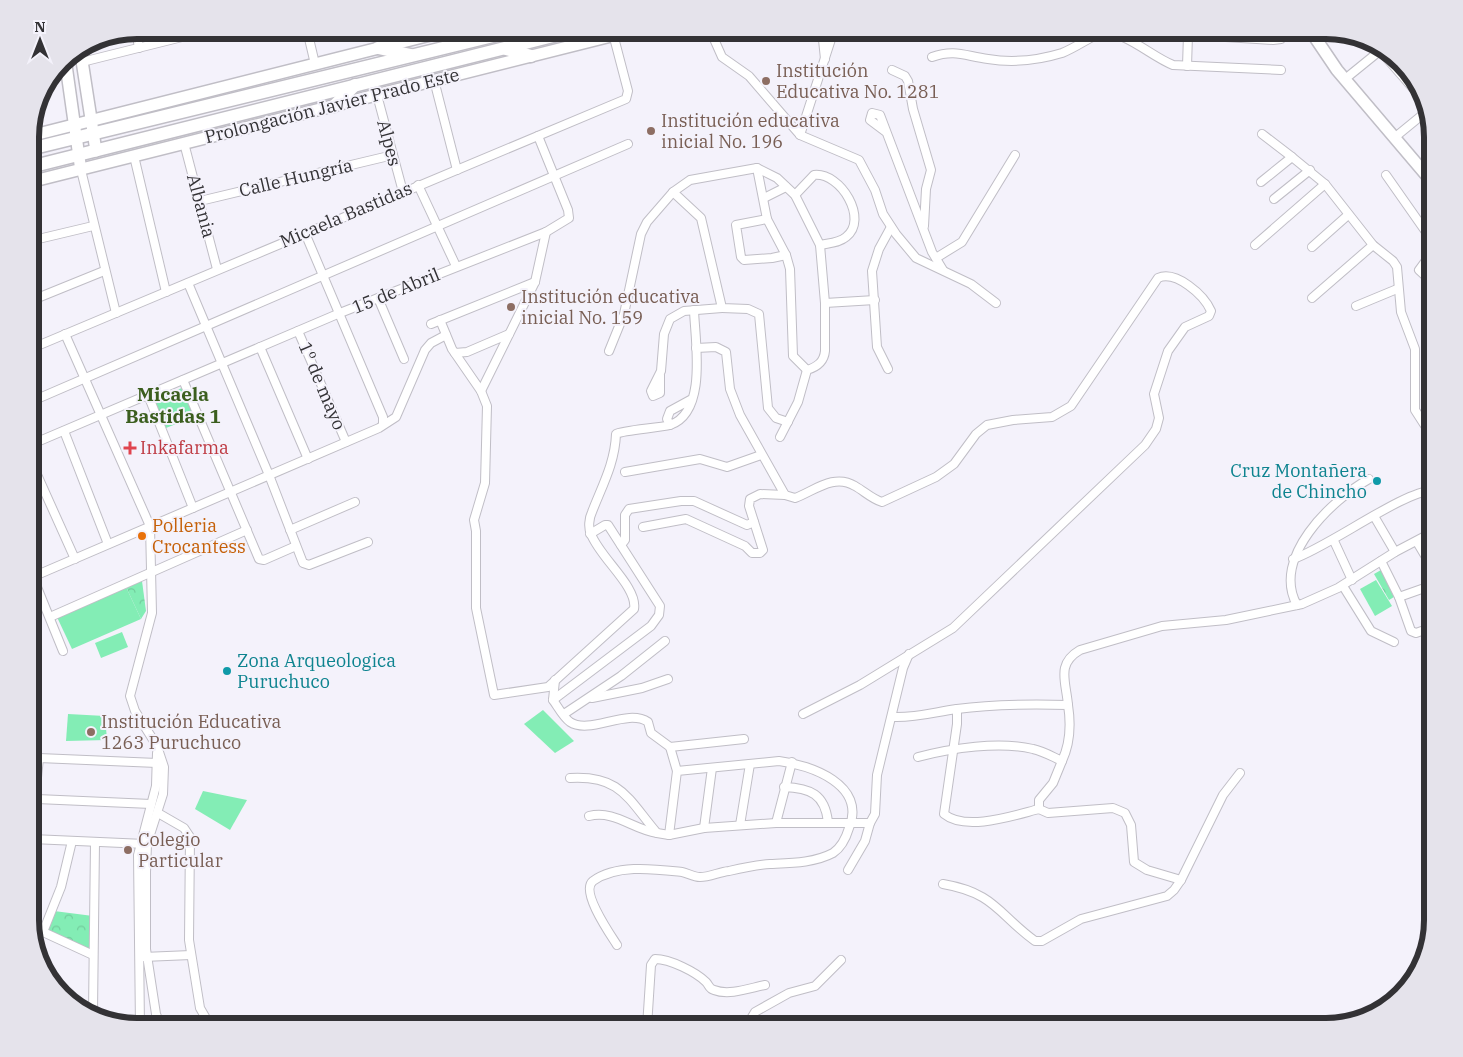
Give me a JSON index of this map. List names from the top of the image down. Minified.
{"streets":{"main road":["Prolongación Javier Prado Este"],"street":["Alpes","Calle Hungría","Albania","Micaela Bastidas","15 de Abril","1º de mayo"]},"crossings":[["Prolongación Javier Prado Este","Alpes"],["Prolongación Javier Prado Este","Albania"],["Alpes","Calle Hungría"],["Alpes","Micaela Bastidas"],["Calle Hungría","Albania"],["Albania","Micaela Bastidas"],["15 de Abril","1º de mayo"]],"districts":["Micaela Bastidas 1"],"places":{"other":["Institución Educativa No. 1281","Institución educativa inicial No. 196","Institución educativa inicial No. 159","Cruz Montañera de Chincho","Polleria Crocantess","Zona Arqueologica Puruchuco","Institución Educativa 1263 Puruchuco","Colegio Particular"],"health":["Inkafarma"]},"north":"top"}
